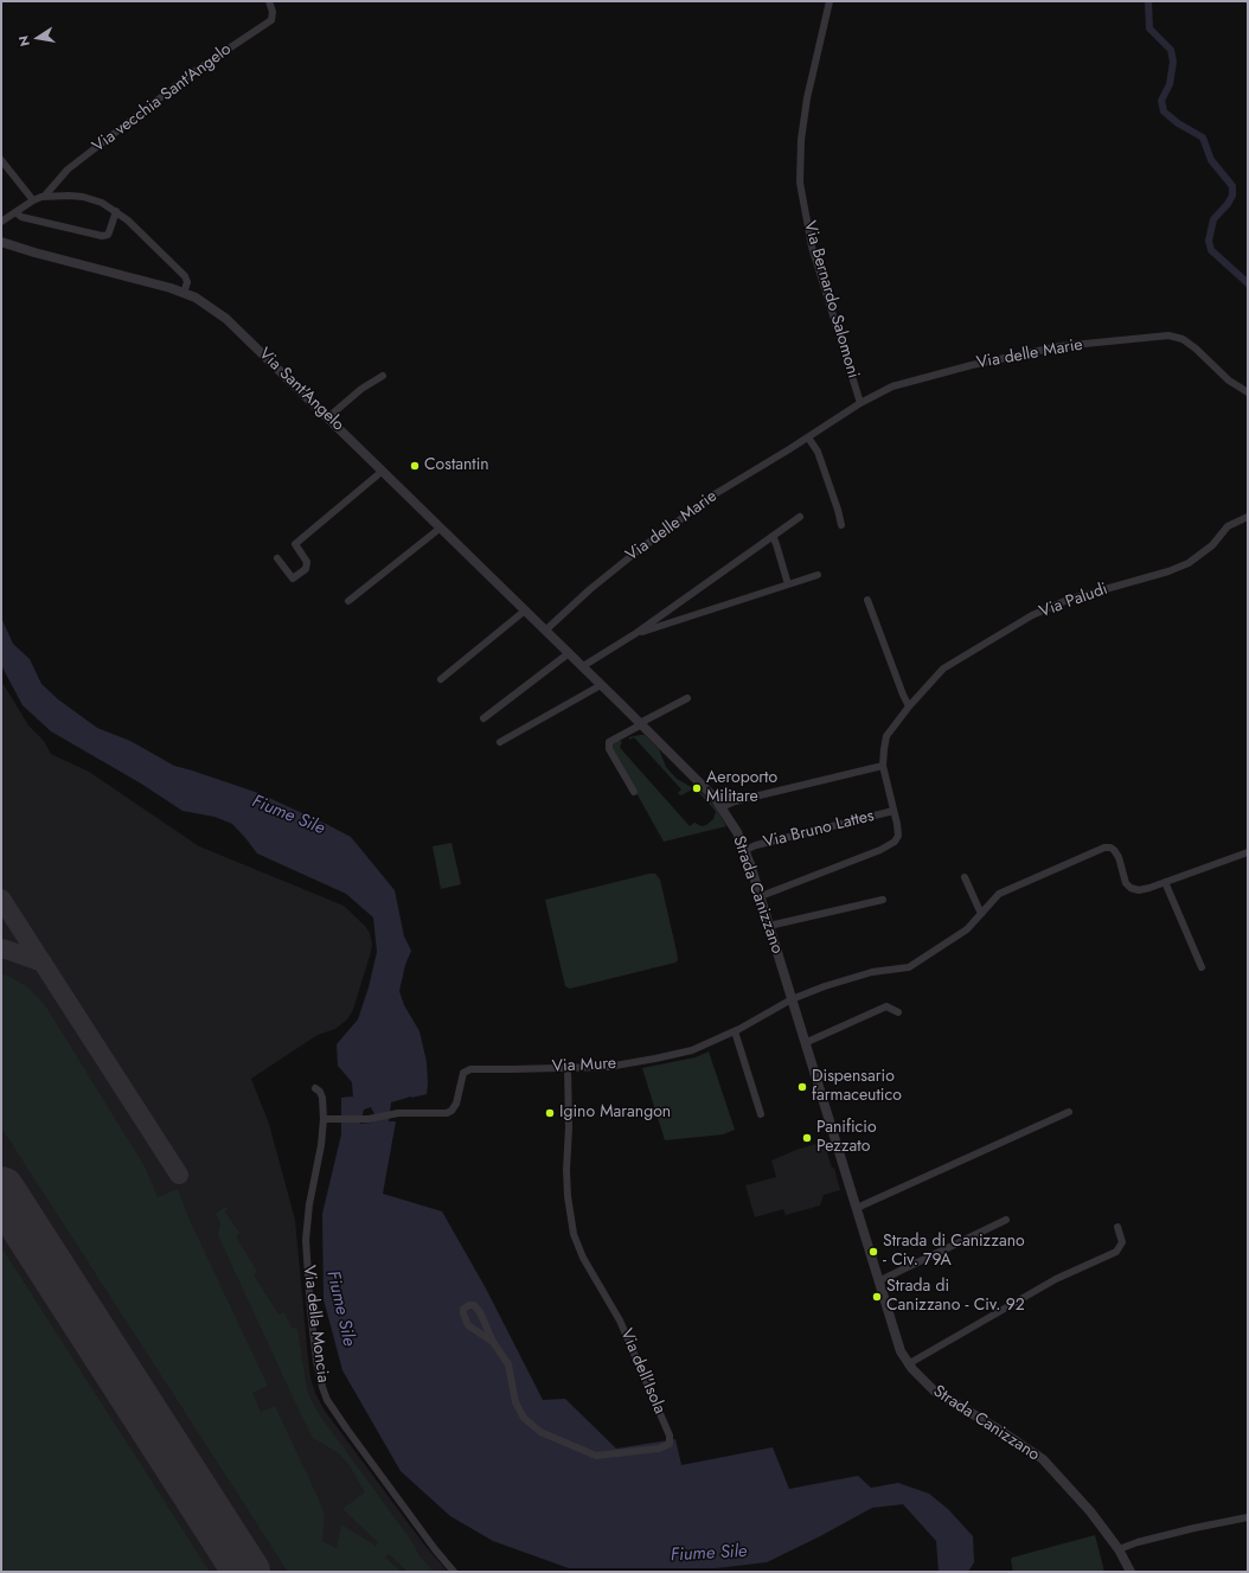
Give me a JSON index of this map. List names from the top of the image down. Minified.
{"streets":{"street":["Via vecchia Sant'Angelo","Via Bernardo Salomoni","Via delle Marie","Via Sant'Angelo","Via Paludi","Via Bruno Lattes","Strada Canizzano","Via Mure","Via della Moncia","Via dell'Isola"]},"crossings":[["Via Bernardo Salomoni","Via delle Marie"],["Via delle Marie","Via Sant'Angelo"],["Via delle Marie","Strada Canizzano"],["Via Sant'Angelo","Strada Canizzano"],["Via Paludi","Via Bruno Lattes"],["Via Paludi","Strada Canizzano"],["Via Bruno Lattes","Strada Canizzano"],["Strada Canizzano","Via Mure"],["Via Mure","Via della Moncia"],["Via Mure","Via dell'Isola"]],"water":["Fiume Sile"],"places":["Costantin","Aeroporto Militare","Dispensario farmaceutico","Igino Marangon","Panificio Pezzato","Strada di Canizzano - Civ. 79A","Strada di Canizzano - Civ. 92"],"north":"left"}
